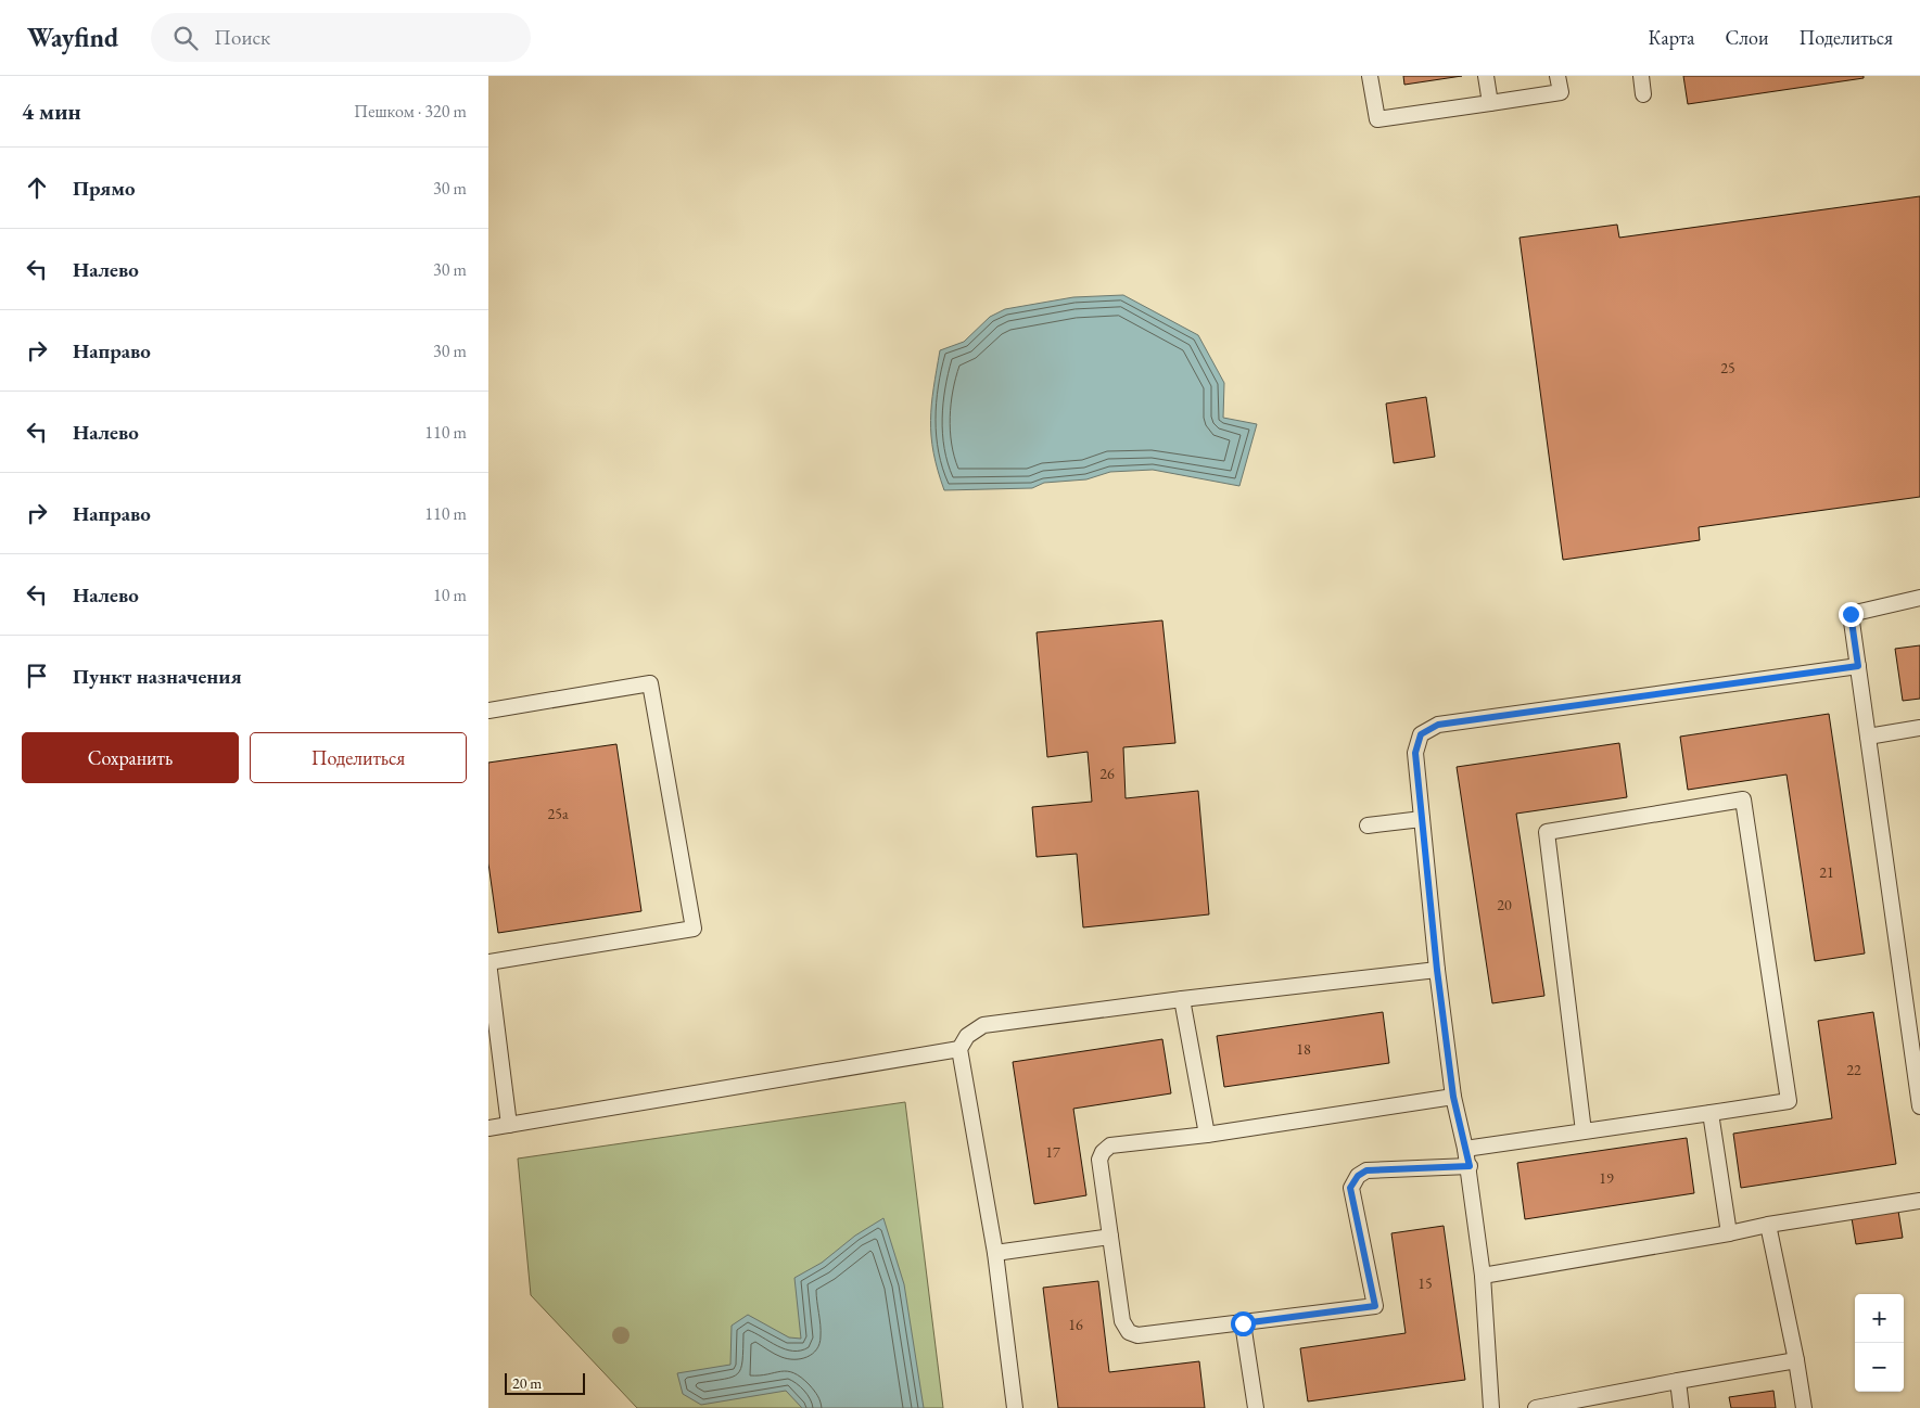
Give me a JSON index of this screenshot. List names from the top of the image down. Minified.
{"house_numbers":["25","26","25а","21","20","18","22","17","19","15","16"],"scale_bar":"20 m","page":{"header":"Wayfind","search":"Поиск","nav":["Карта","Слои","Поделиться"],"heading":["4 мин","Пешком · 320 m"],"list":[["Прямо","30 m"],["Налево","30 m"],["Направо","30 m"],["Налево","110 m"],["Направо","110 m"],["Налево","10 m"],"Пункт назначения"],"buttons":["Сохранить","Поделиться"],"map_buttons":["+","−"],"scale":"20 m"}}
